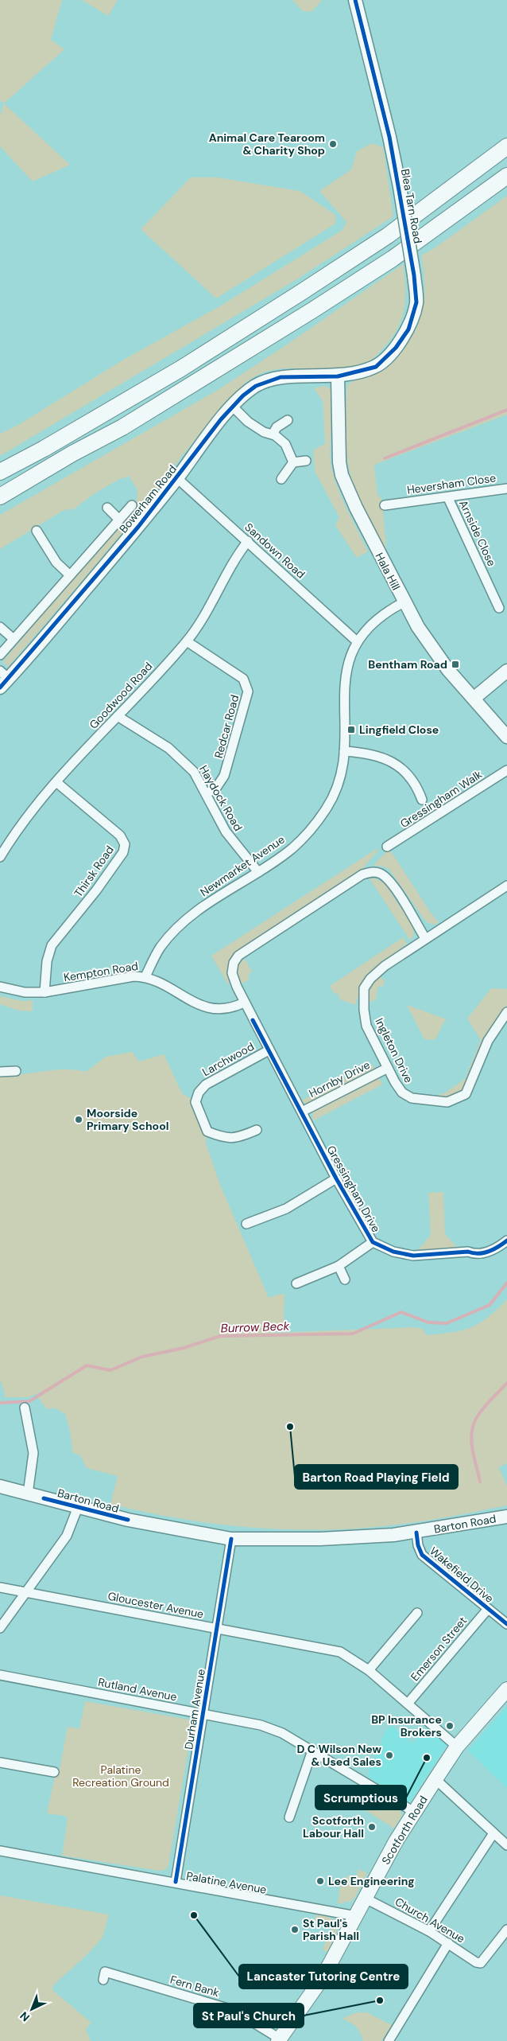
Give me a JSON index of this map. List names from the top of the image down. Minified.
{"streets":{"main road":["Scotforth Road"],"street":["Blea Tarn Road","Heversham Close","Bowerham Road","Arnside Close","Sandown Road","Hala Hill","Goodwood Road","Redcar Road","Haydock Road","Gressingham Walk","Newmarket Avenue","Thirsk Road","Kempton Road","Ingleton Drive","Larchwood","Hornby Drive","Gressingham Drive","Barton Road","Wakefield Drive","Gloucester Avenue","Emerson Street","Rutland Avenue","Durham Avenue","Palatine Avenue","Church Avenue","Fern Bank"]},"crossings":[["Blea Tarn Road","Bowerham Road"],["Blea Tarn Road","Hala Hill"],["Heversham Close","Arnside Close"],["Bowerham Road","Sandown Road"],["Bowerham Road","Hala Hill"],["Sandown Road","Goodwood Road"],["Sandown Road","Newmarket Avenue"],["Hala Hill","Newmarket Avenue"],["Goodwood Road","Redcar Road"],["Goodwood Road","Haydock Road"],["Goodwood Road","Thirsk Road"],["Redcar Road","Haydock Road"],["Haydock Road","Newmarket Avenue"],["Newmarket Avenue","Kempton Road"],["Thirsk Road","Kempton Road"],["Kempton Road","Gressingham Drive"],["Ingleton Drive","Hornby Drive"],["Ingleton Drive","Gressingham Drive"],["Larchwood","Gressingham Drive"],["Hornby Drive","Gressingham Drive"],["Barton Road","Wakefield Drive"],["Barton Road","Durham Avenue"],["Wakefield Drive","Emerson Street"],["Gloucester Avenue","Emerson Street"],["Gloucester Avenue","Durham Avenue"],["Gloucester Avenue","Scotforth Road"],["Rutland Avenue","Durham Avenue"],["Rutland Avenue","Scotforth Road"],["Durham Avenue","Palatine Avenue"],["Scotforth Road","Palatine Avenue"],["Scotforth Road","Church Avenue"],["Scotforth Road","Fern Bank"]],"water":["Burrow Beck"],"parks":["Palatine Recreation Ground"],"places":{"other":["Animal Care Tearoom & Charity Shop","Moorside Primary School","Barton Road Playing Field","BP Insurance Brokers","D C Wilson New & Used Sales","Scrumptious","Scotforth Labour Hall","Lee Engineering","Lancaster Tutoring Centre","St Paul's Parish Hall","St Paul's Church"],"transit":["Bentham Road","Lingfield Close"]},"north":"bottom left"}
